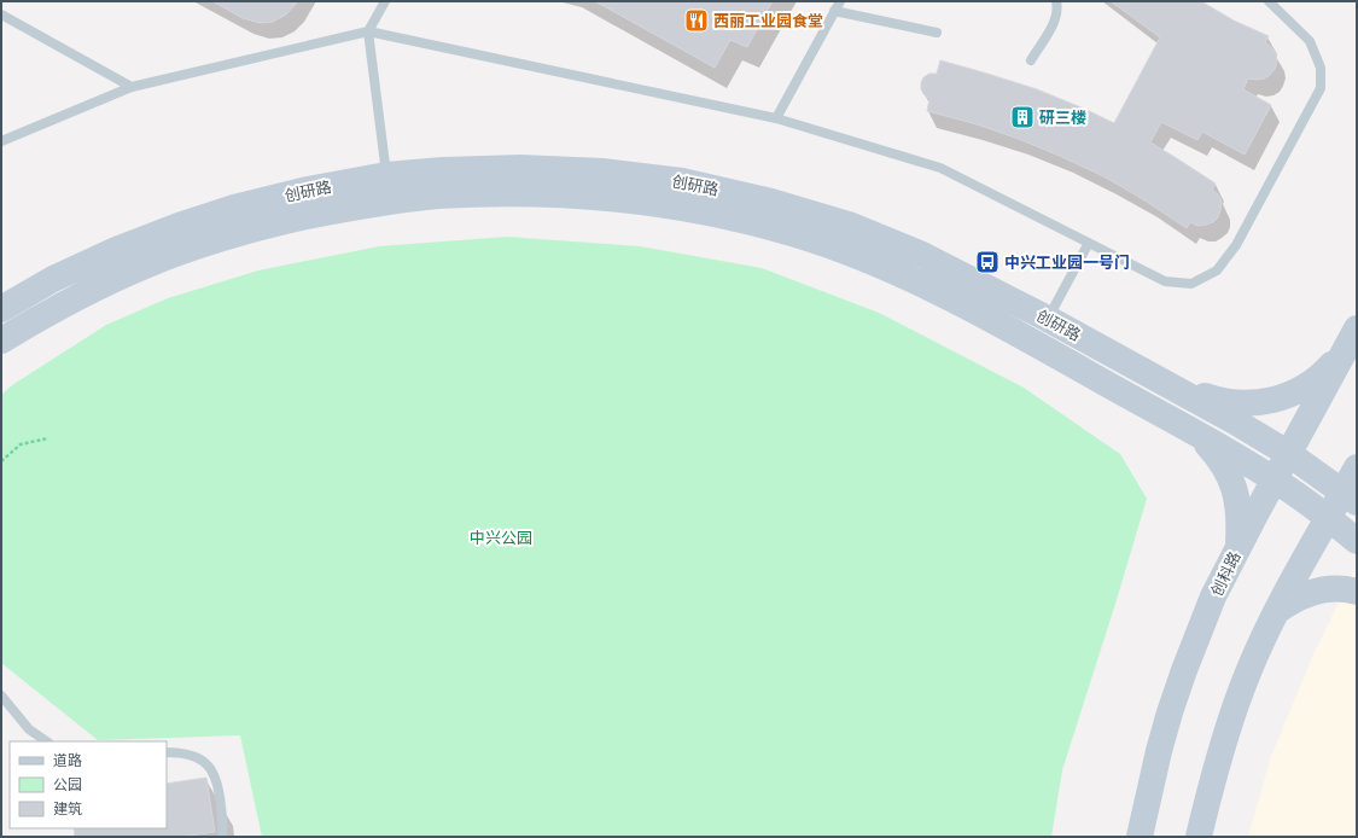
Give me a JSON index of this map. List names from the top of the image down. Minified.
{"streets":{"main road":["创研路","创科路"]},"crossings":[["创研路","创科路"]],"parks":["中兴公园"],"places":{"restaurant":["西丽工业园食堂"],"building":["研三楼"],"bus stop":["中兴工业园一号门"]},"legend":["道路","公园","建筑"]}
